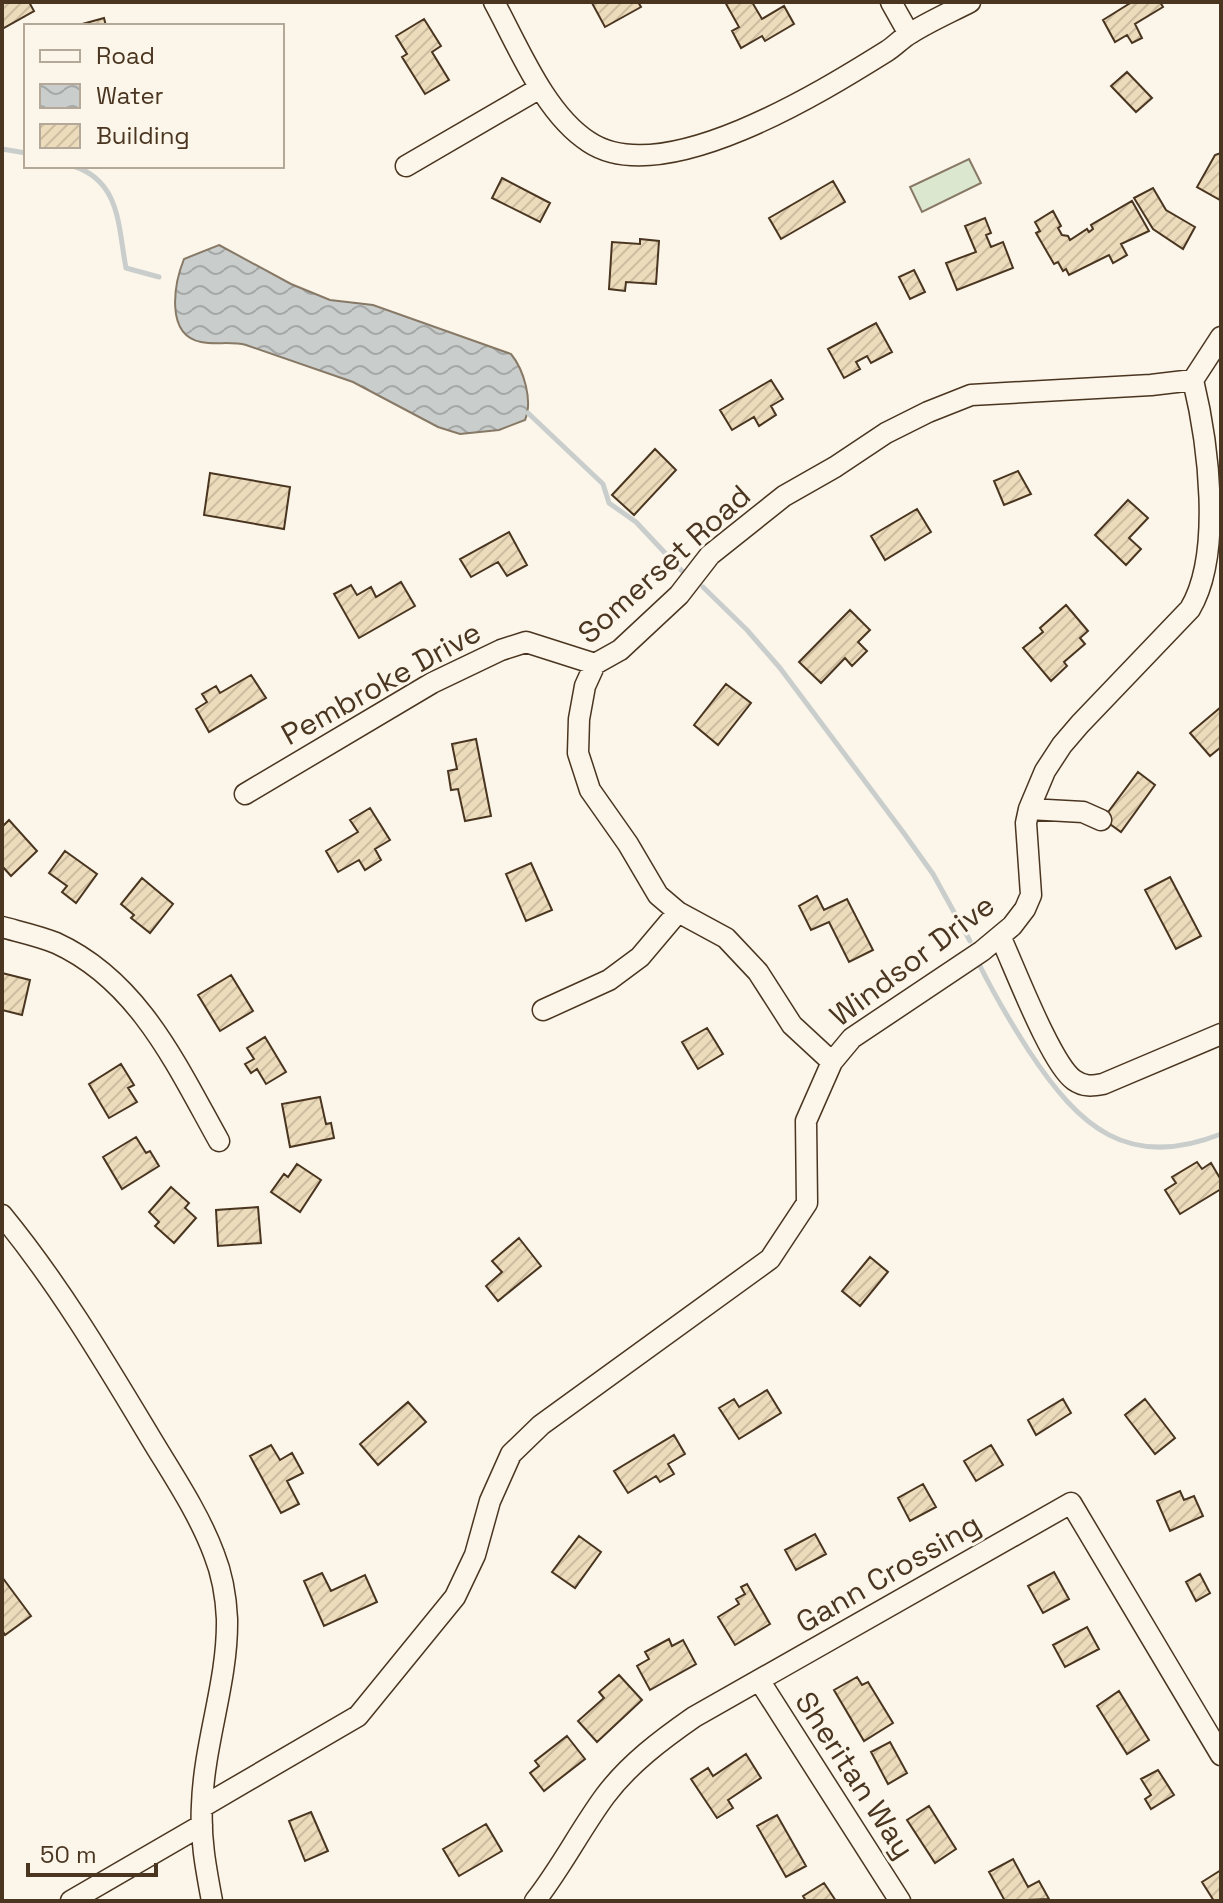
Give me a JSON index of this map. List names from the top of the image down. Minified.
{"streets":{"street":["Somerset Road","Pembroke Drive","Windsor Drive","Gann Crossing","Sheritan Way"]},"crossings":[["Somerset Road","Pembroke Drive"],["Somerset Road","Windsor Drive"],["Gann Crossing","Sheritan Way"]],"legend":["Road","Water","Building"],"scale_bar":"50 m"}
